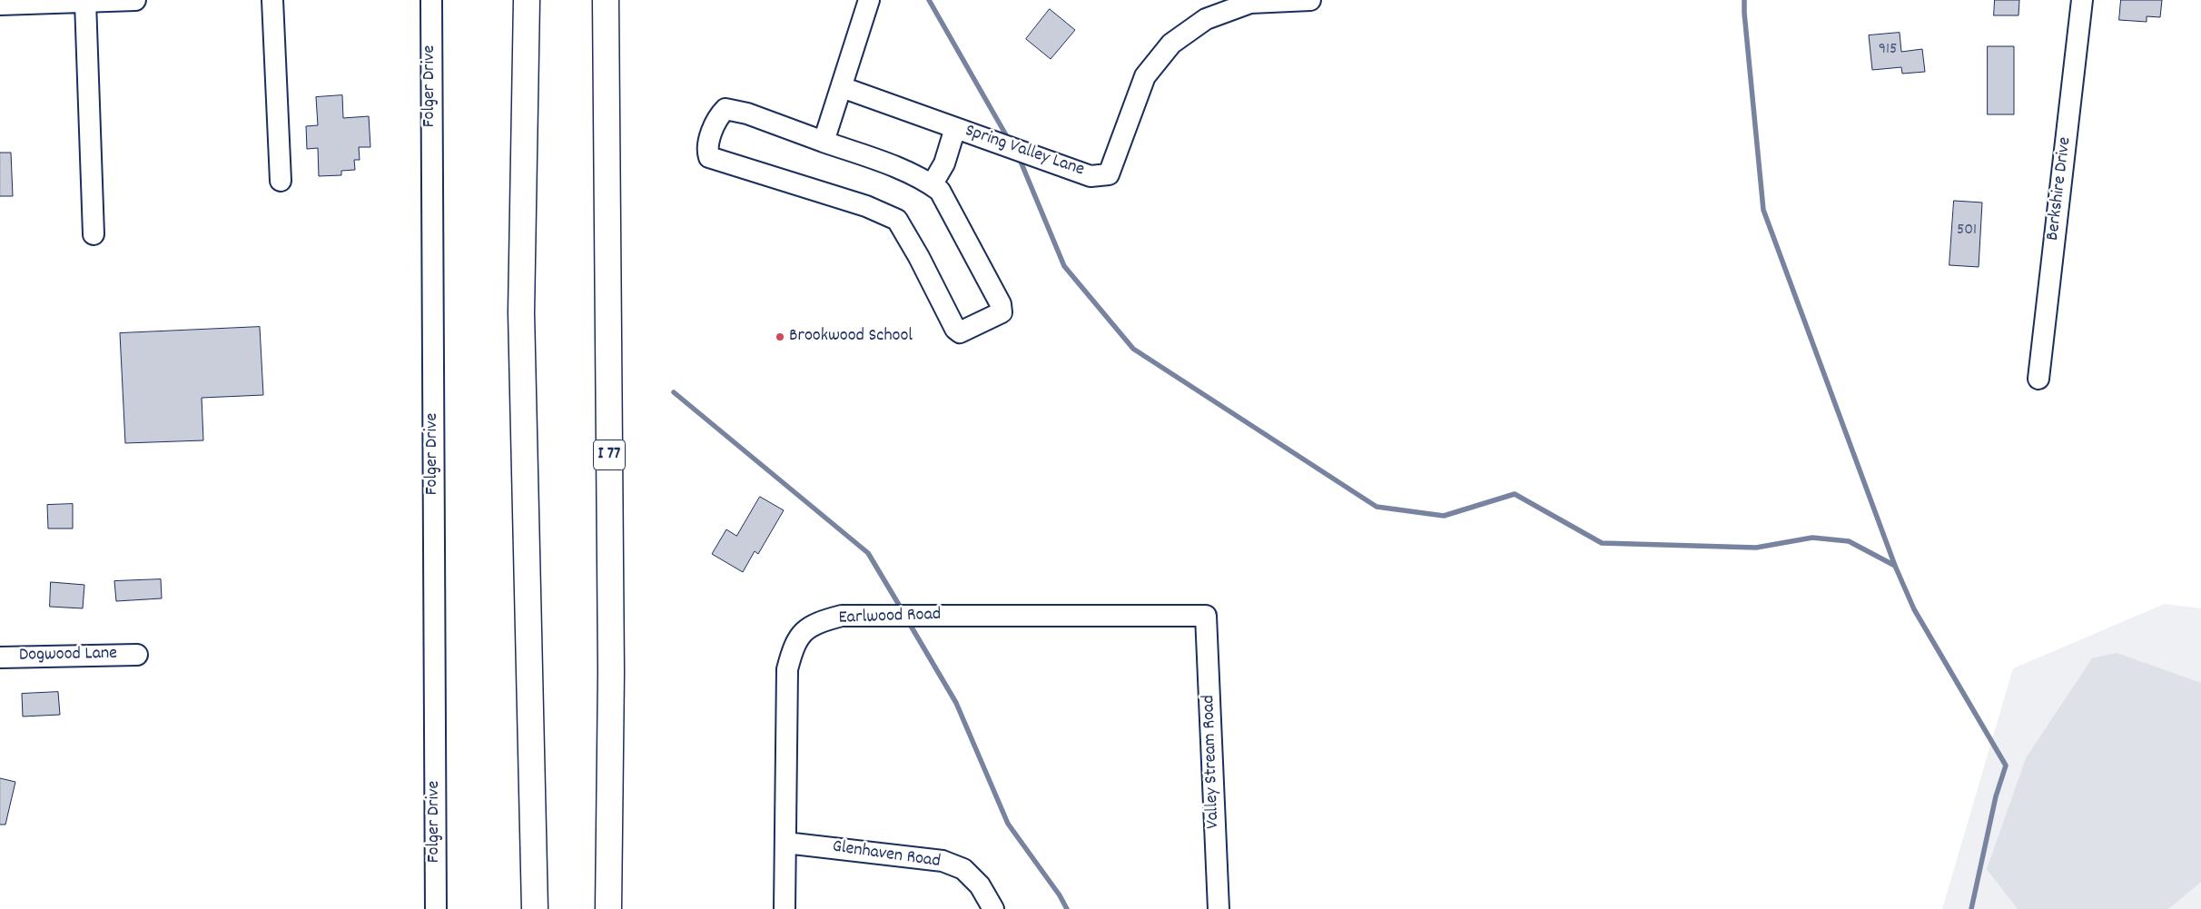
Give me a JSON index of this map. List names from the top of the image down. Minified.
{"streets":{"highway":["I 77"],"street":["Folger Drive","Spring Valley Lane","Berkshire Drive","Earlwood Road","Dogwood Lane","Valley Stream Road","Glenhaven Road"]},"crossings":[["Earlwood Road","Valley Stream Road"],["Earlwood Road","Glenhaven Road"]],"places":["Brookwood School"],"house_numbers":["915","501"]}
